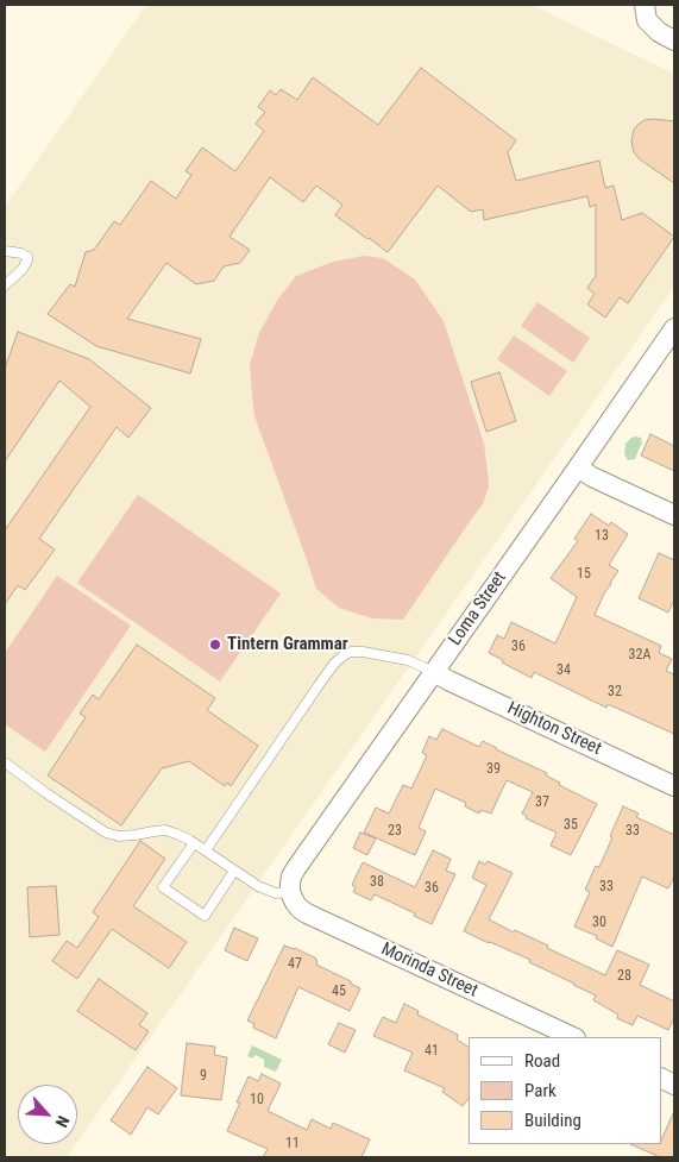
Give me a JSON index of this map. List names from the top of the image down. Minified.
{"streets":{"street":["Loma Street","Highton Street","Morinda Street"]},"crossings":[["Loma Street","Highton Street"],["Loma Street","Morinda Street"]],"places":["Tintern Grammar"],"house_numbers":["13","15","36","32A","34","32","39","37","35","23","33","38","33","36","30","47","28","45","41","9","10","11"],"legend":["Road","Park","Building"],"north":"bottom right"}
